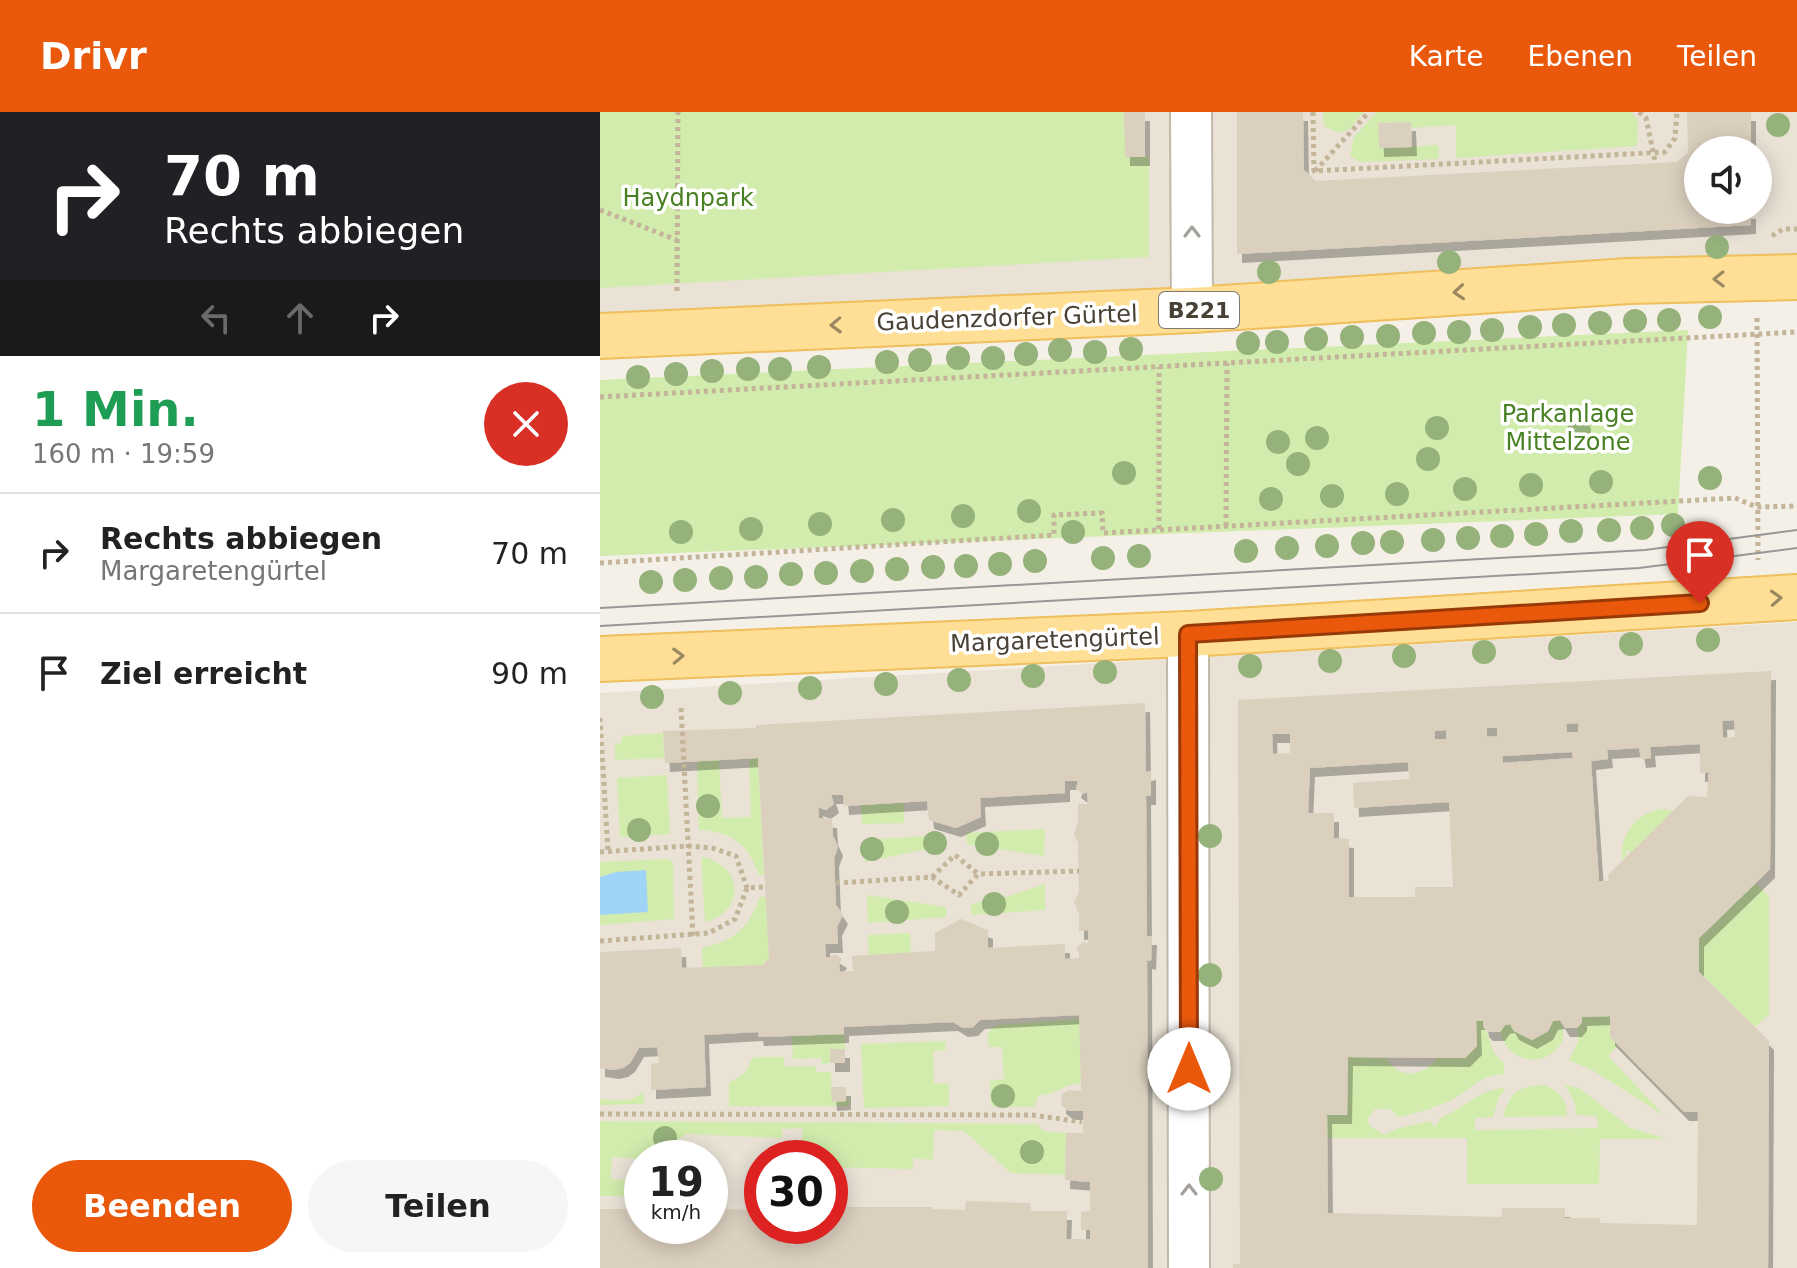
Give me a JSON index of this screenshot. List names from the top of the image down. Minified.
{"streets":{"main road":["B221","Gaudenzdorfer Gürtel","Margaretengürtel"]},"one_way":["Gaudenzdorfer Gürtel","Margaretengürtel"],"parks":["Haydnpark","Parkanlage Mittelzone"],"page":{"header":"Drivr","nav":["Karte","Ebenen","Teilen"],"turn":["70 m","Rechts abbiegen"],"heading":["1 Min.","160 m · 19:59"],"list":[{"name":"Rechts abbiegen","note":"Margaretengürtel","value":"70 m"},{"name":"Ziel erreicht","value":"90 m"}],"speed":"19 km/h","limit":"30","buttons":["Beenden","Teilen"]}}
